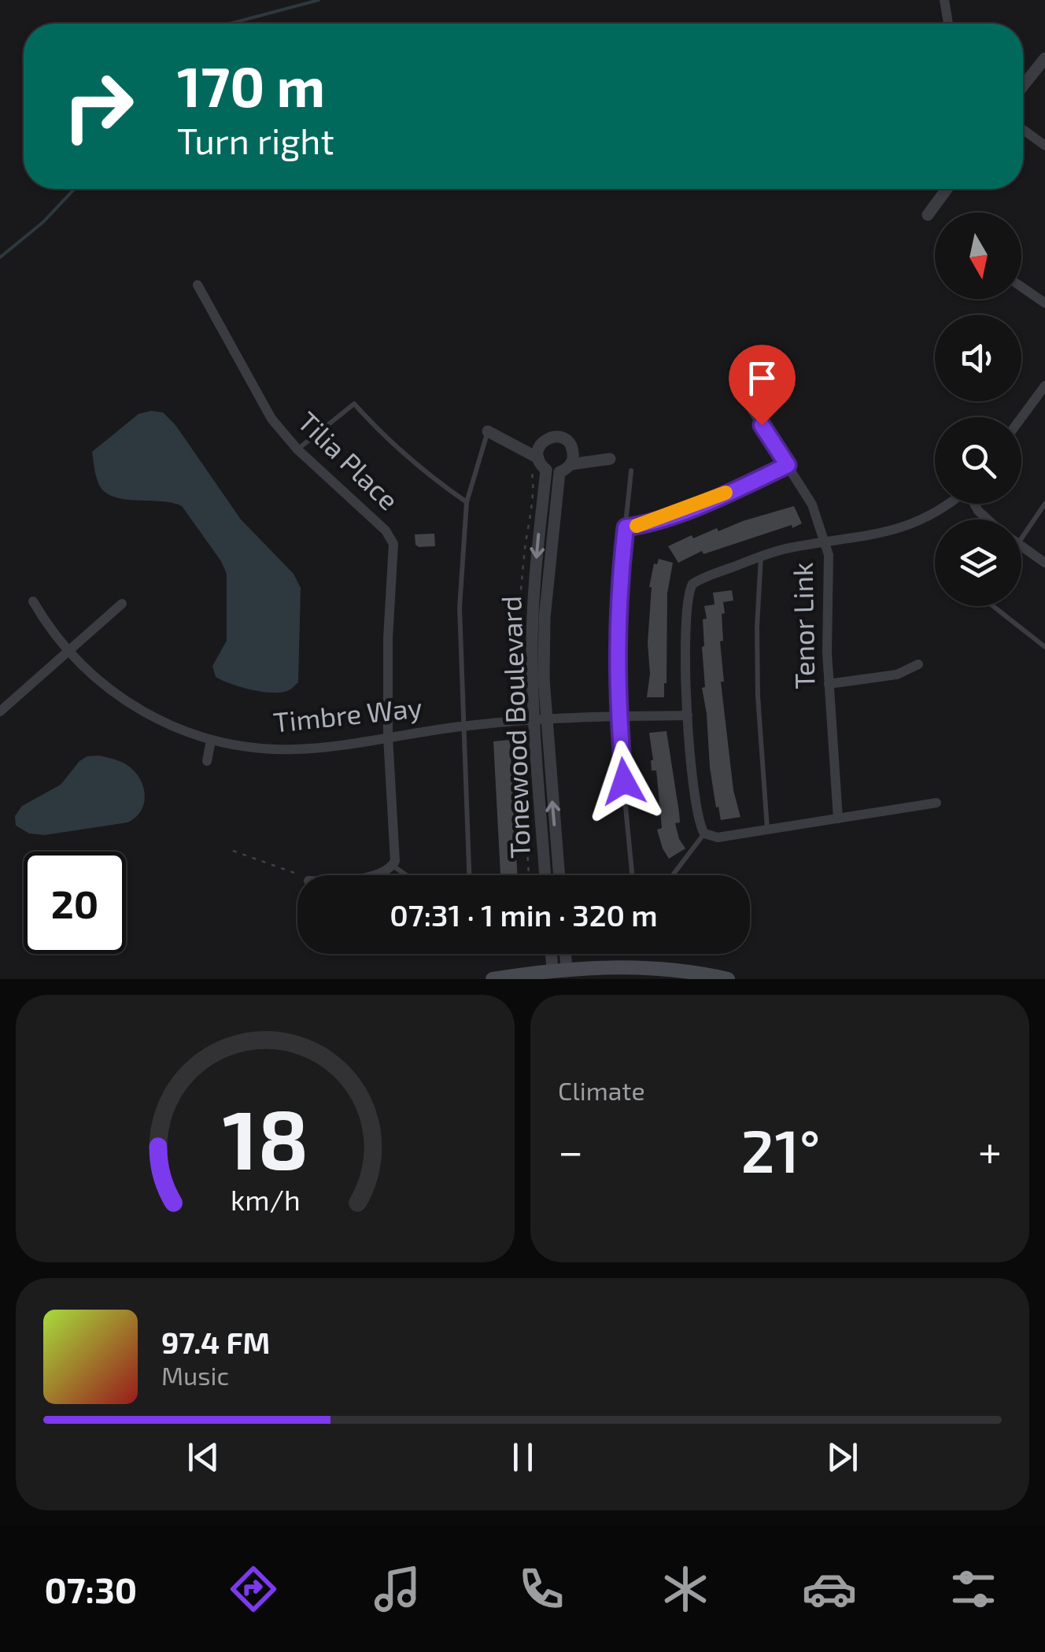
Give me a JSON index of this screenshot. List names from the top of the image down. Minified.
{"streets":{"street":["Tilia Place","Tenor Link","Timbre Way","Tonewood Boulevard"]},"crossings":[["Tilia Place","Timbre Way"],["Timbre Way","Tonewood Boulevard"]],"north":"bottom","page":{"turn":["170 m","Turn right"],"limit":"20","trip":"07:31 · 1 min · 320 m","tile":"Climate","heat":["−","21°","+"],"song":["97.4 FM","Music"],"tabs":"07:30","gauge":["18","km/h"]}}
